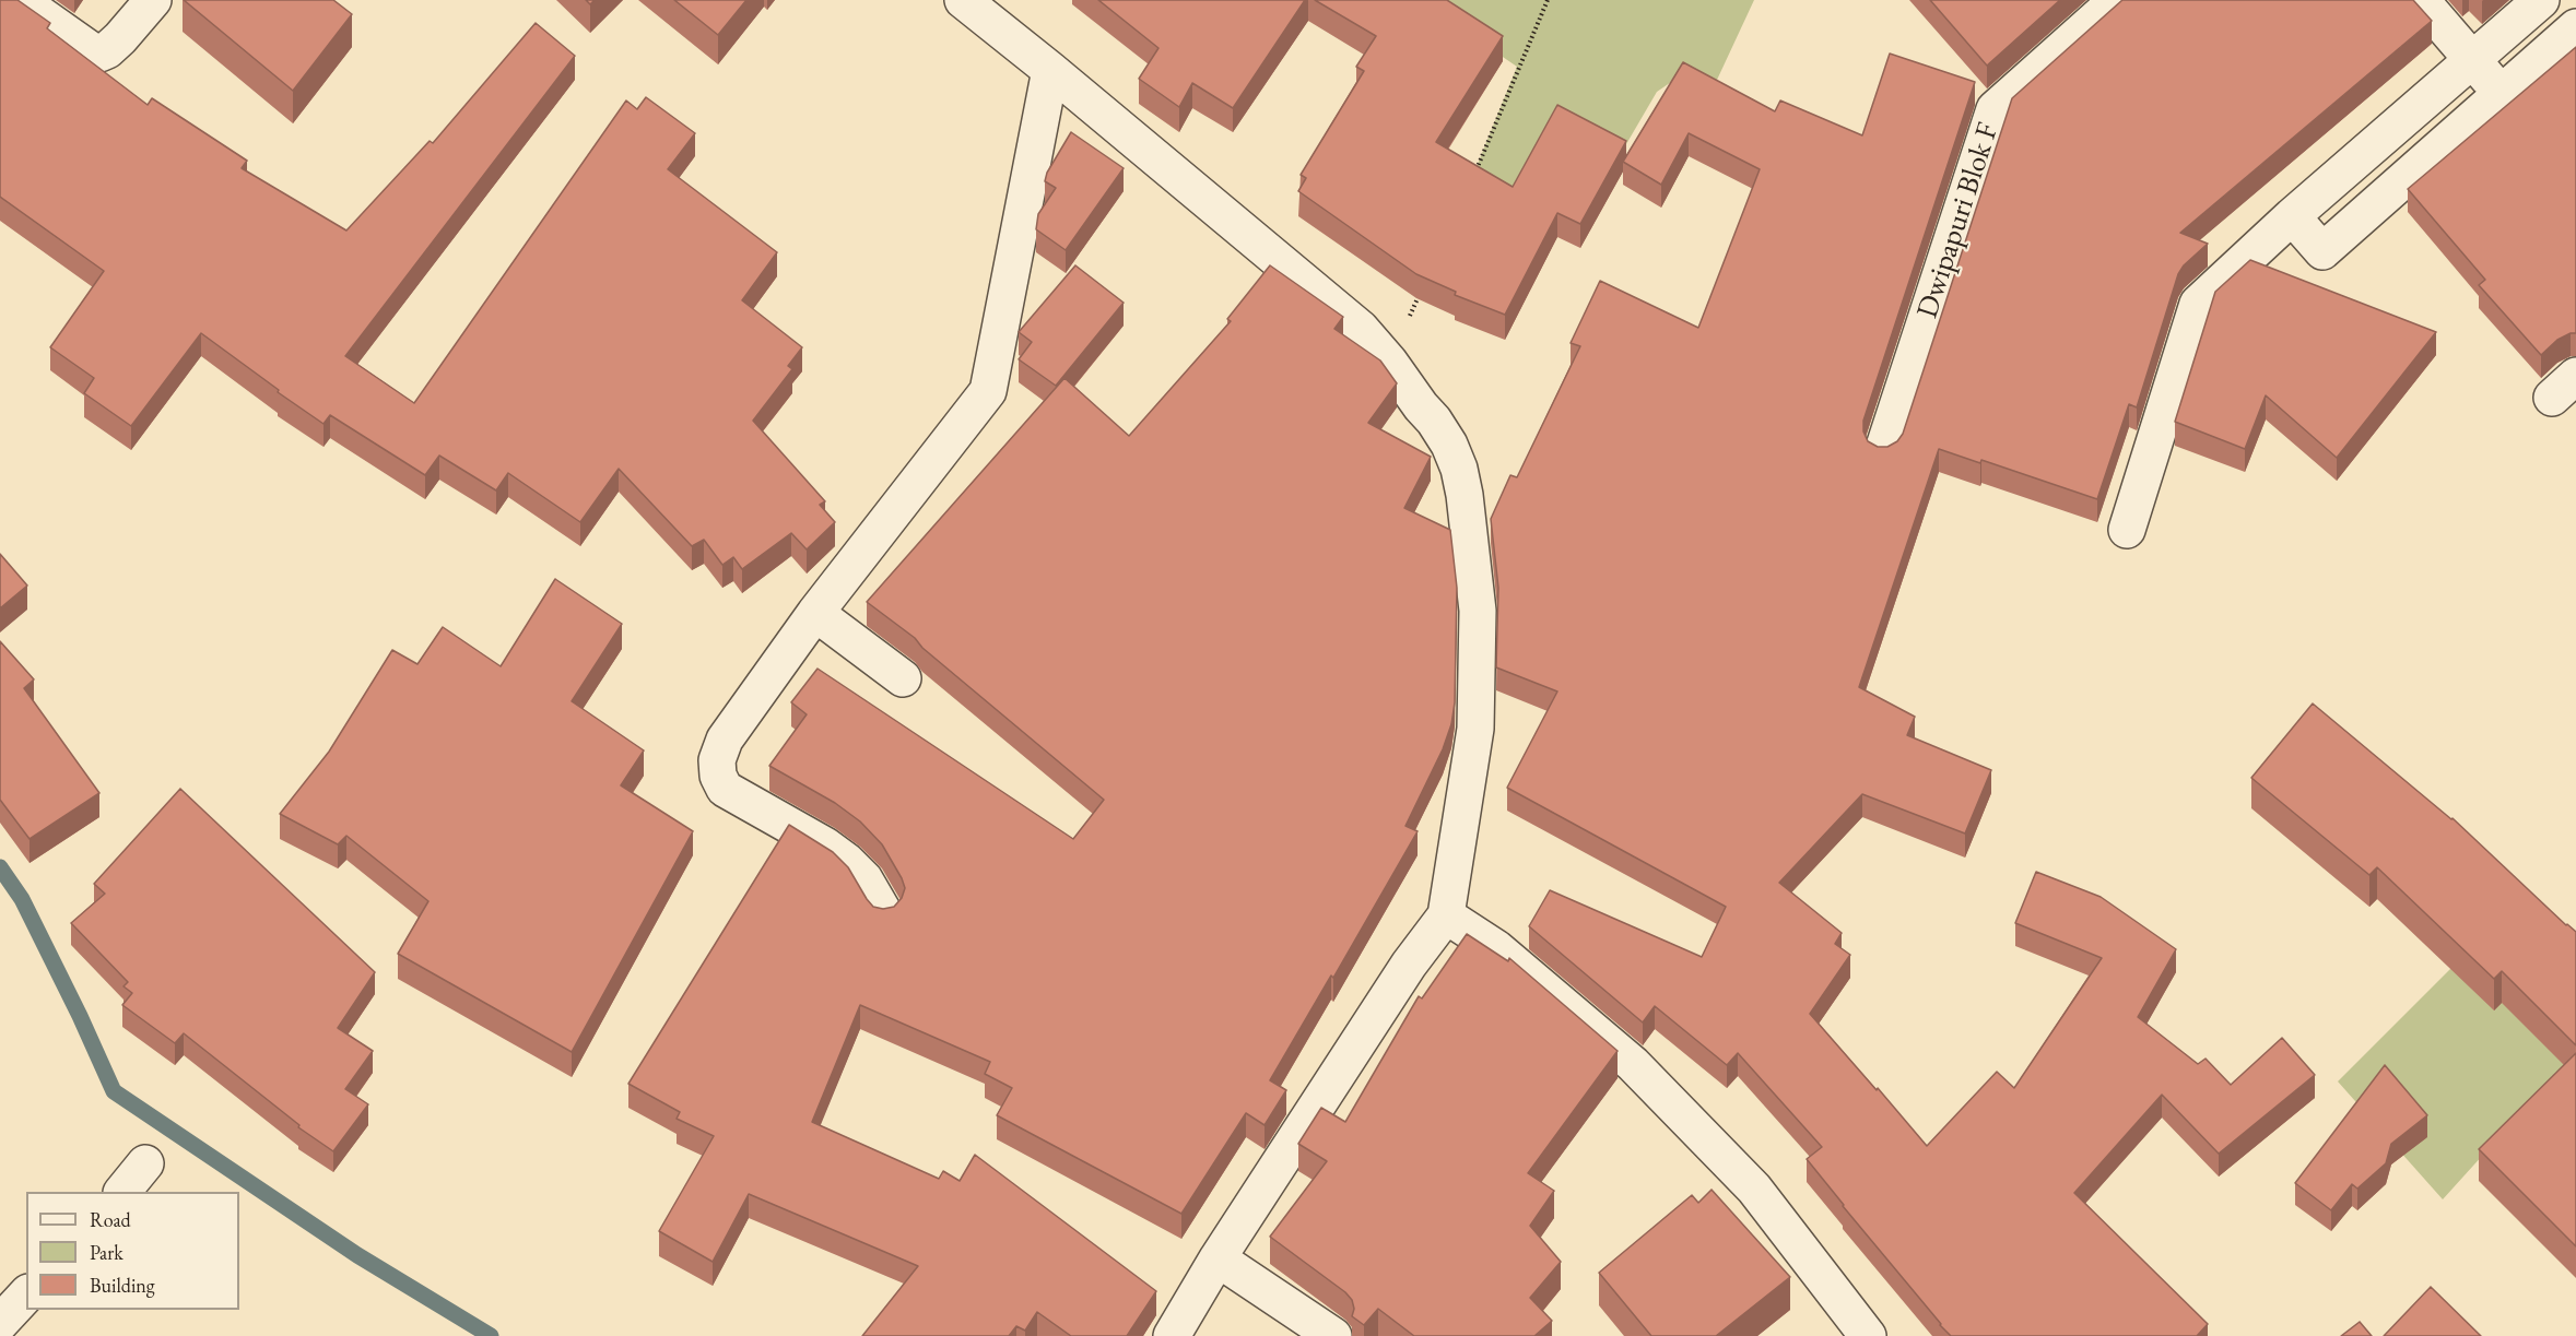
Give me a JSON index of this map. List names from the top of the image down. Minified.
{"streets":{"street":["Dwipapuri Blok F"]},"legend":["Road","Park","Building"]}
